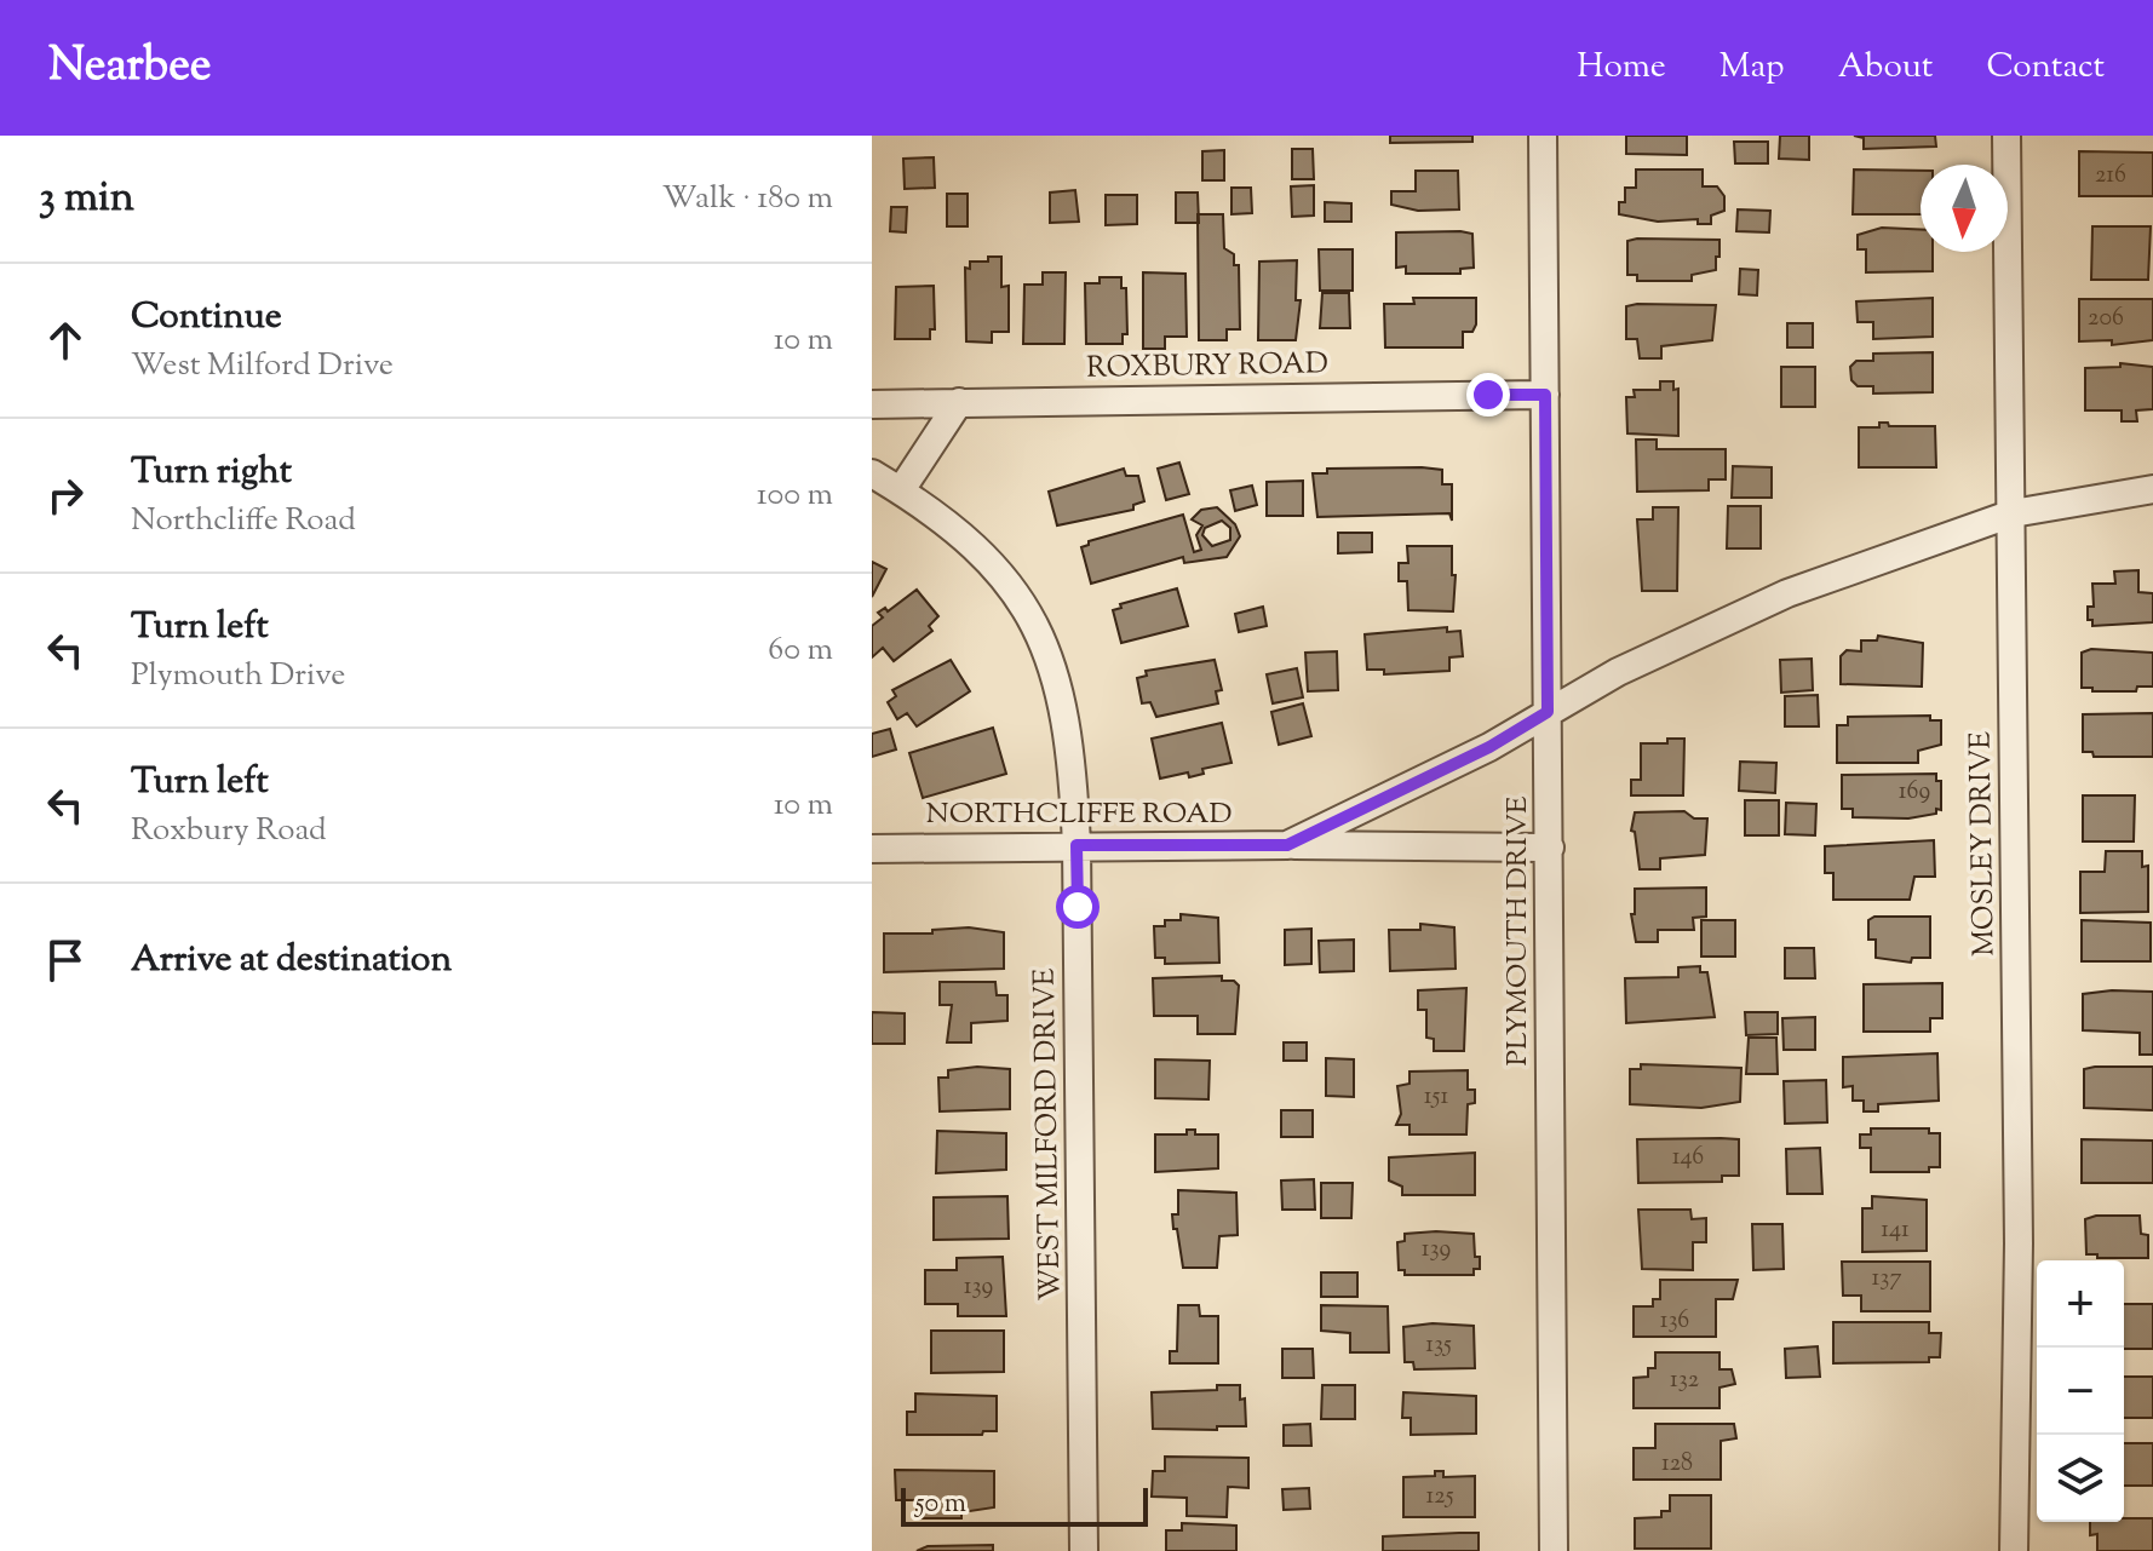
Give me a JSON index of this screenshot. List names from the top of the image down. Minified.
{"streets":{"street":["ROXBURY ROAD","NORTHCLIFFE ROAD","MOSLEY DRIVE","PLYMOUTH DRIVE","WEST MILFORD DRIVE"]},"crossings":[["ROXBURY ROAD","PLYMOUTH DRIVE"],["NORTHCLIFFE ROAD","MOSLEY DRIVE"],["NORTHCLIFFE ROAD","PLYMOUTH DRIVE"],["NORTHCLIFFE ROAD","WEST MILFORD DRIVE"]],"house_numbers":["216","206","169","151","146","141","139","137","139","136","135","132","128","125"],"scale_bar":"50 m","north":"bottom","page":{"header":"Nearbee","nav":["Home","Map","About","Contact"],"heading":["3 min","Walk · 180 m"],"list":[["Continue","West Milford Drive","10 m"],["Turn right","Northcliffe Road","100 m"],["Turn left","Plymouth Drive","60 m"],["Turn left","Roxbury Road","10 m"],"Arrive at destination"],"map_buttons":["+","−"],"scale":"50 m"}}
